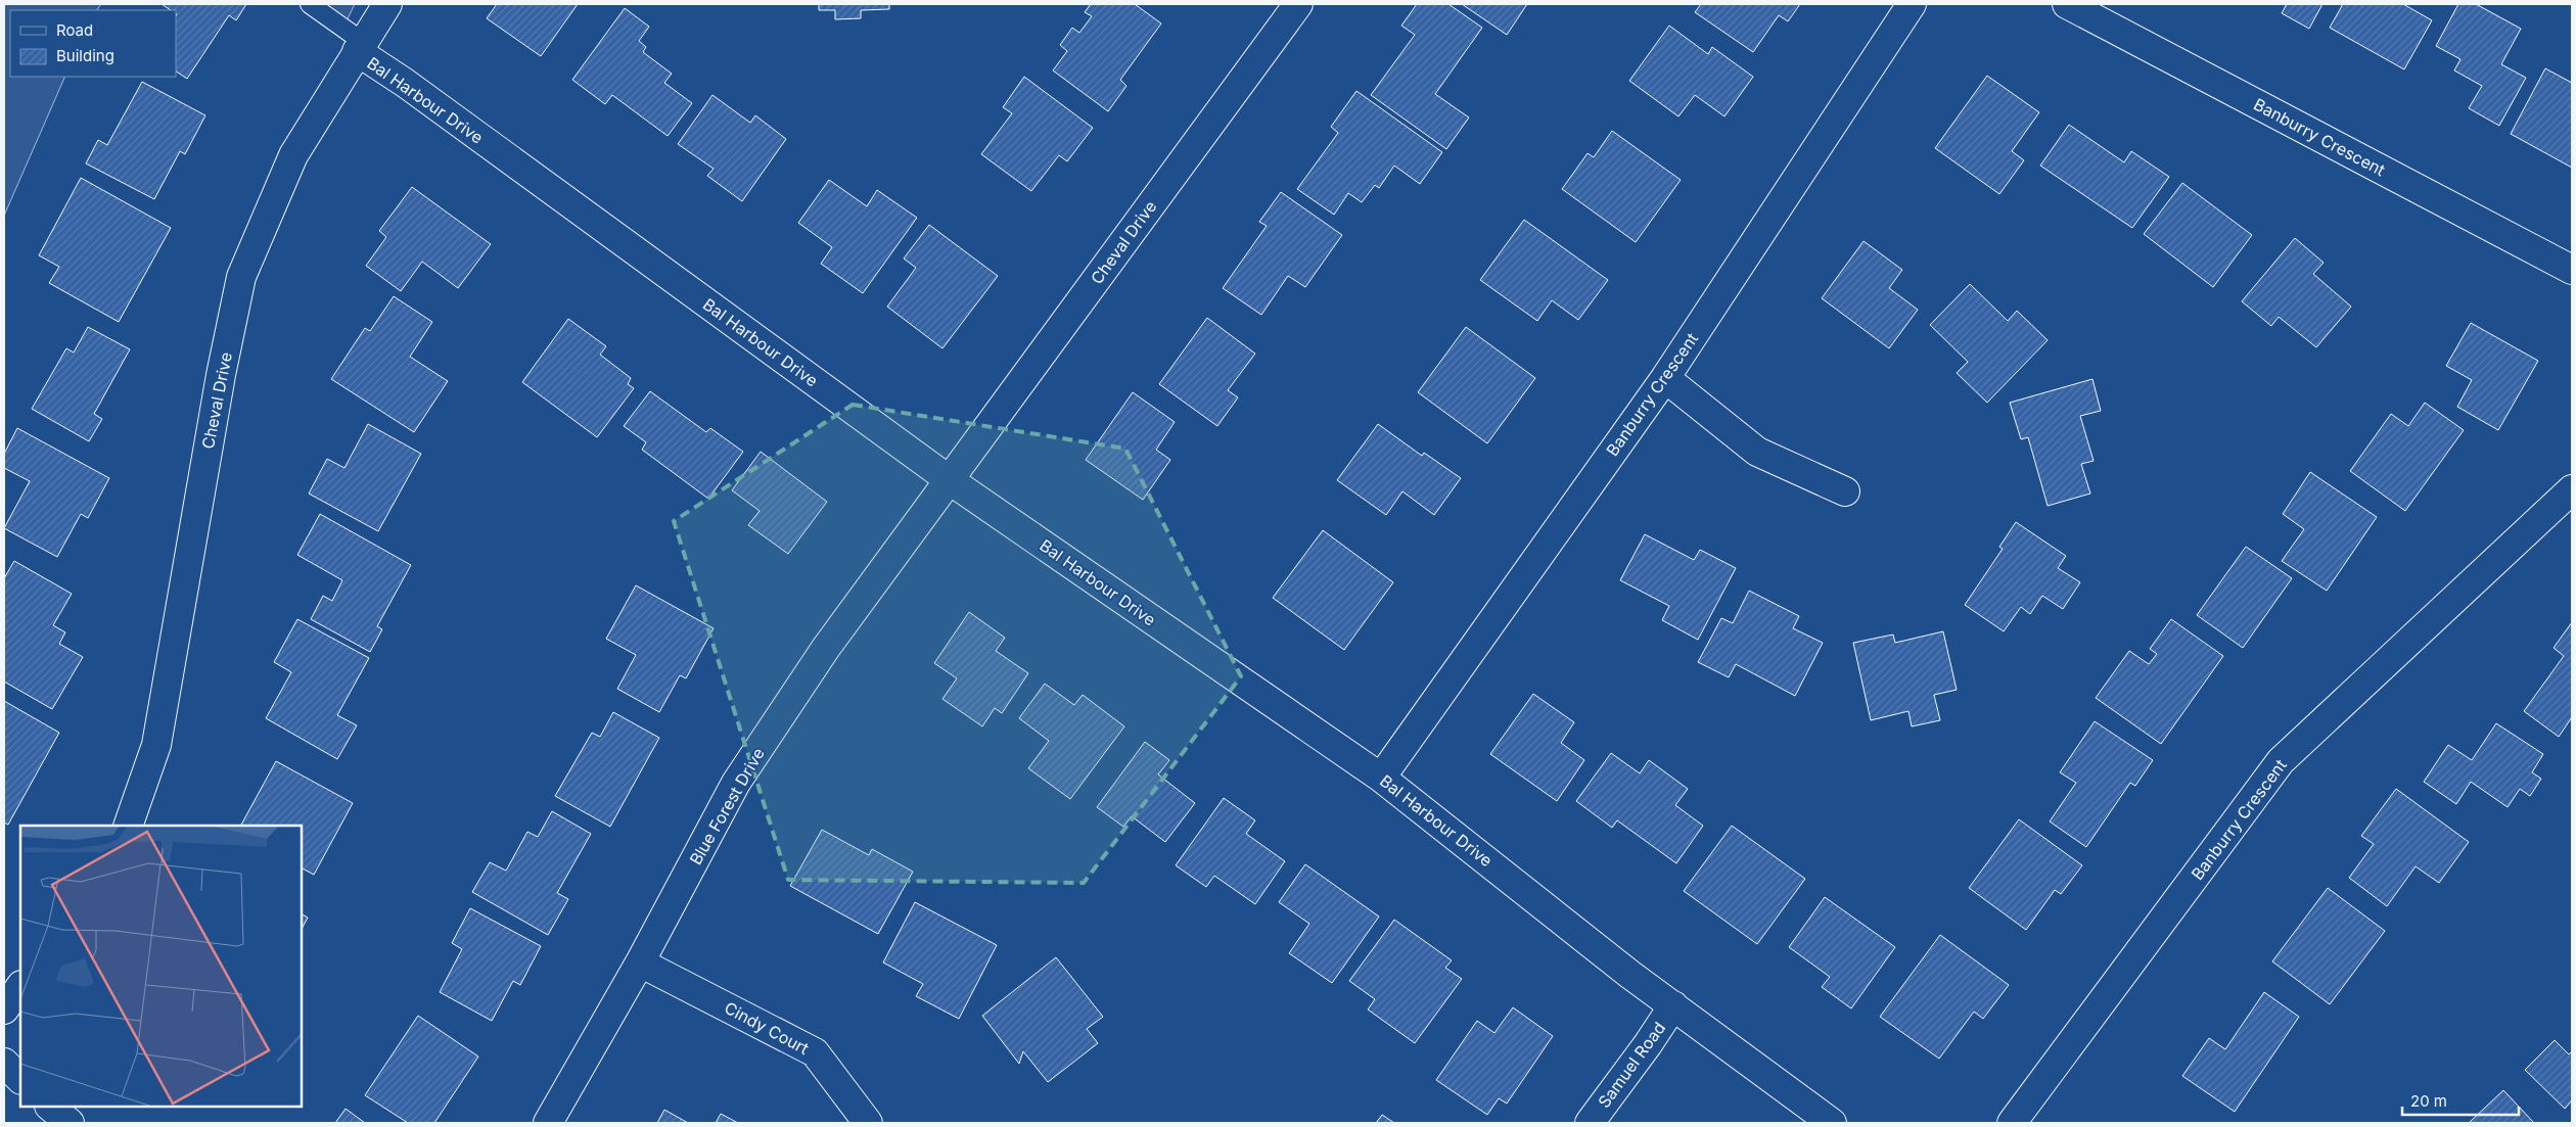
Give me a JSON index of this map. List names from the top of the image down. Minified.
{"streets":{"street":["Bal Harbour Drive","Banburry Crescent","Cheval Drive","Blue Forest Drive","Cindy Court","Samuel Road"]},"crossings":[["Bal Harbour Drive","Banburry Crescent"],["Bal Harbour Drive","Cheval Drive"],["Bal Harbour Drive","Blue Forest Drive"],["Bal Harbour Drive","Samuel Road"],["Cheval Drive","Blue Forest Drive"],["Blue Forest Drive","Cindy Court"]],"legend":["Road","Building"],"scale_bar":"20 m"}
